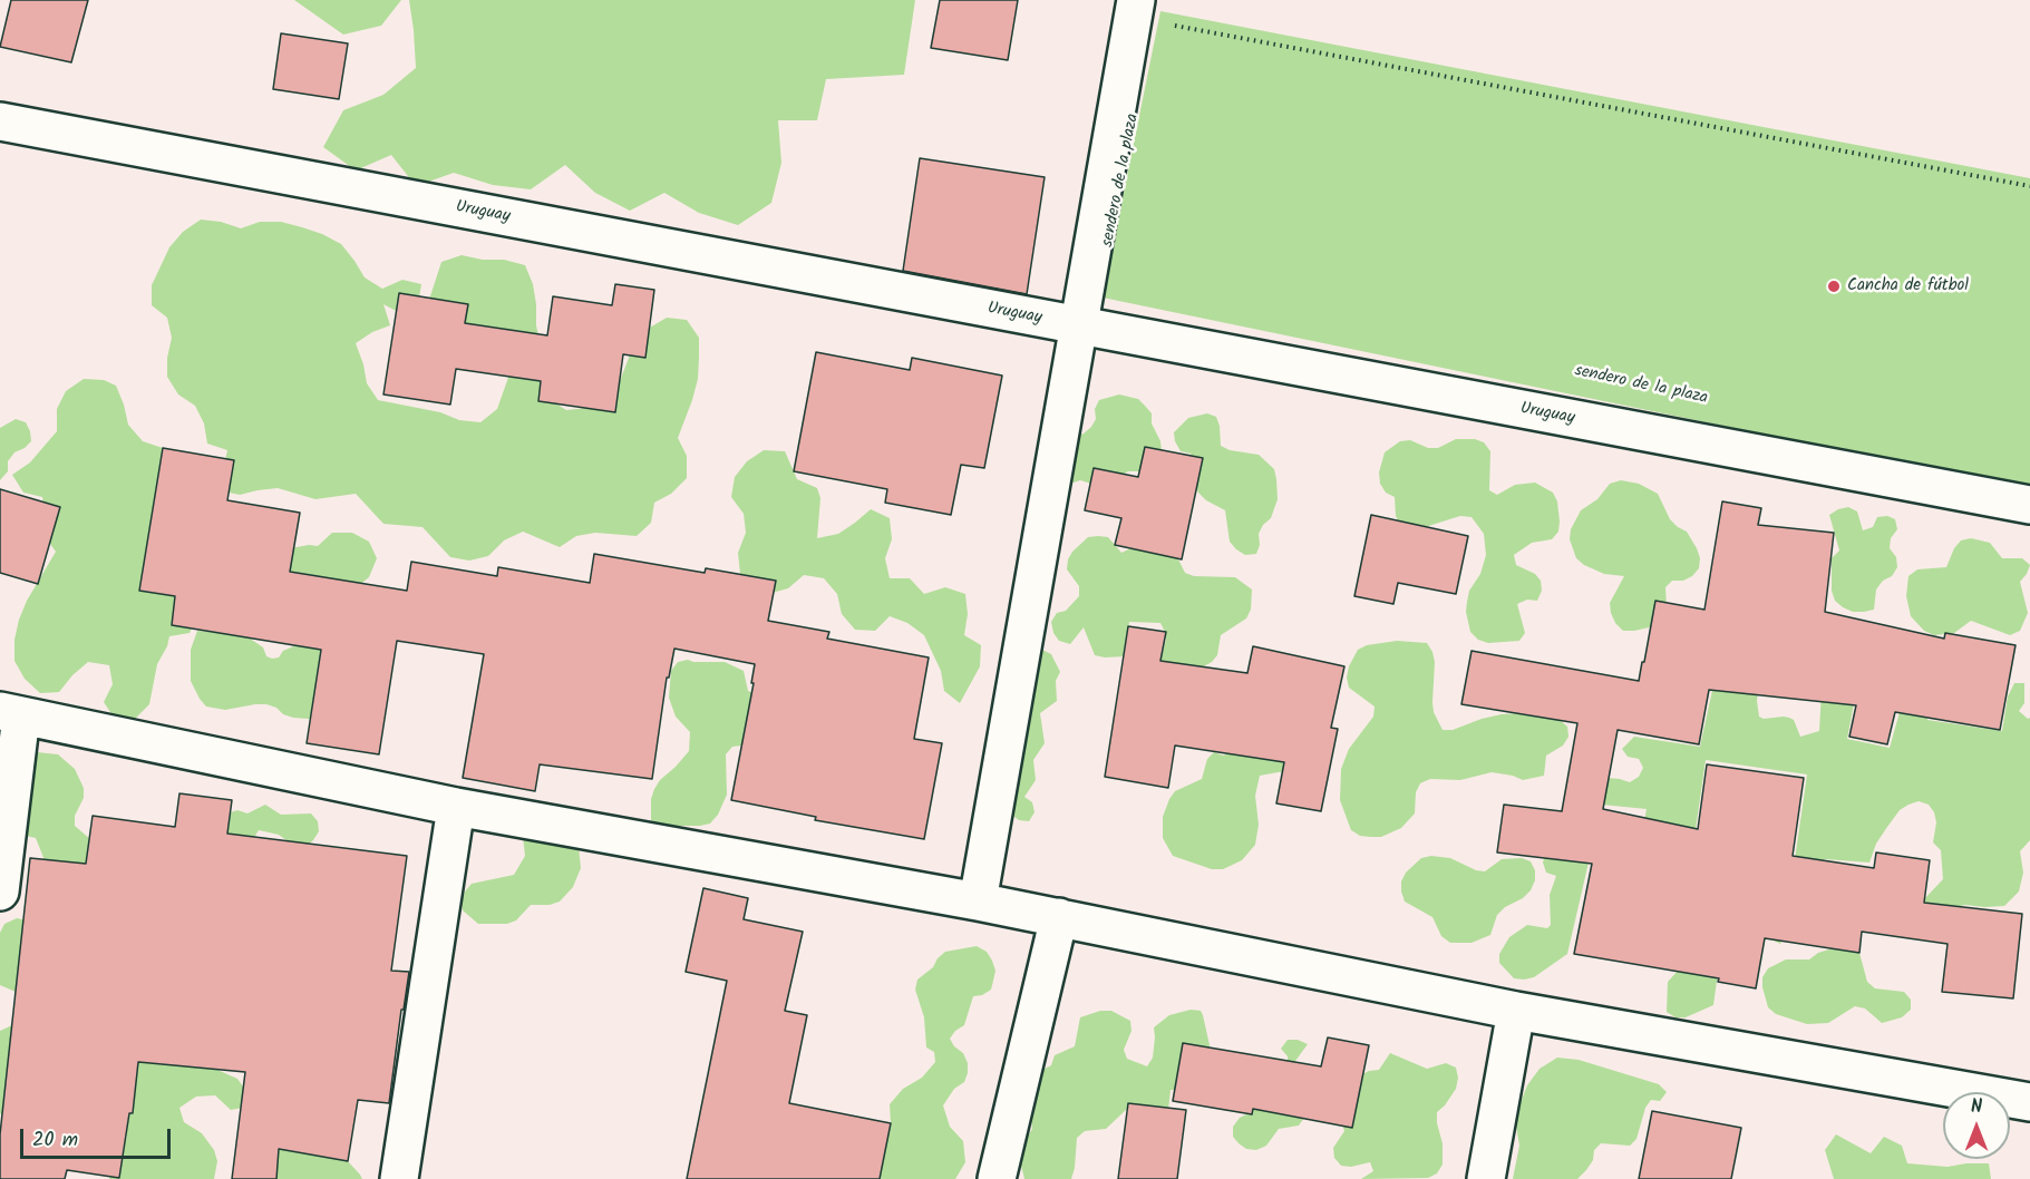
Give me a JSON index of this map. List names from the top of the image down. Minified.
{"streets":{"street":["Uruguay"]},"places":["Cancha de fútbol"],"scale_bar":"20 m","north":"top"}
